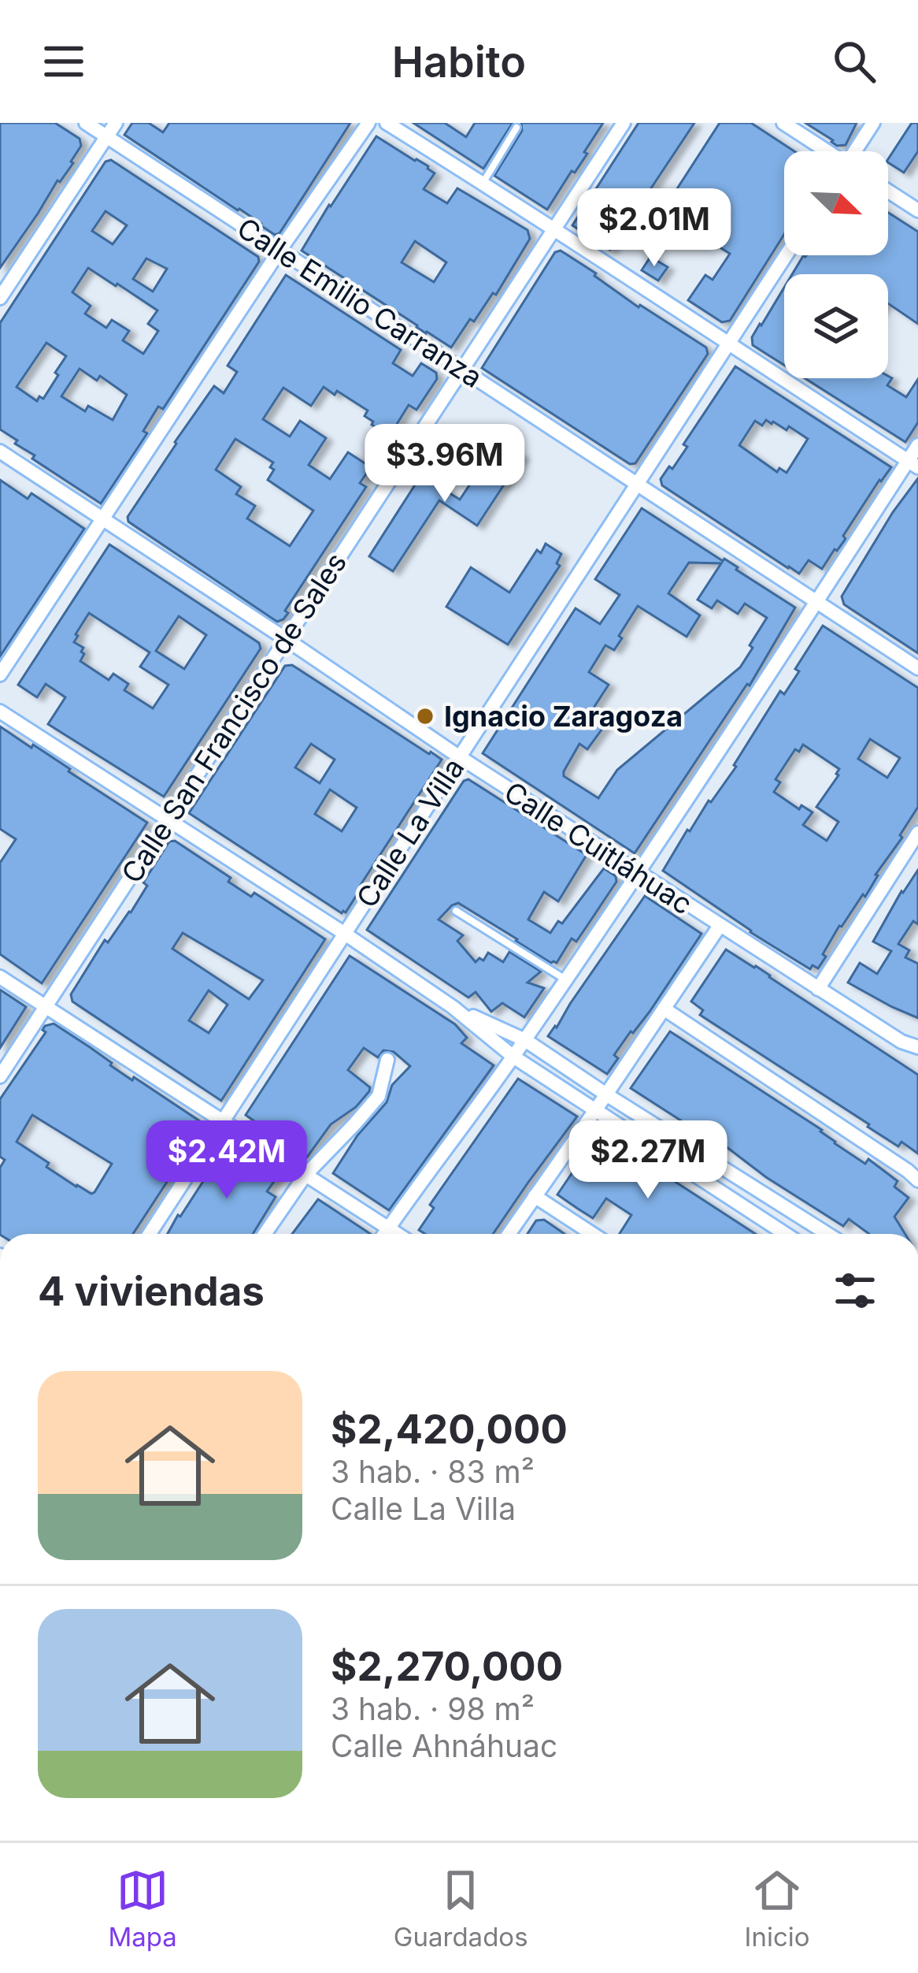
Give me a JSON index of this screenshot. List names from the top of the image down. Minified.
{"streets":{"street":["Calle Emilio Carranza","Calle San Francisco de Sales","Calle La Villa","Calle Cuitláhuac"]},"crossings":[["Calle Emilio Carranza","Calle San Francisco de Sales"],["Calle Emilio Carranza","Calle La Villa"],["Calle San Francisco de Sales","Calle Cuitláhuac"],["Calle La Villa","Calle Cuitláhuac"]],"places":["Ignacio Zaragoza"],"north":"bottom right","page":{"header":"Habito","price":["$2.01M","$3.96M","$2.42M","$2.27M"],"heading":"4 viviendas","list":[{"name":"$2,420,000","note":"3 hab. · 83 m² · Calle La Villa"},{"name":"$2,270,000","note":"3 hab. · 98 m² · Calle Ahnáhuac"}],"tabs":["Mapa","Guardados","Inicio"]}}
